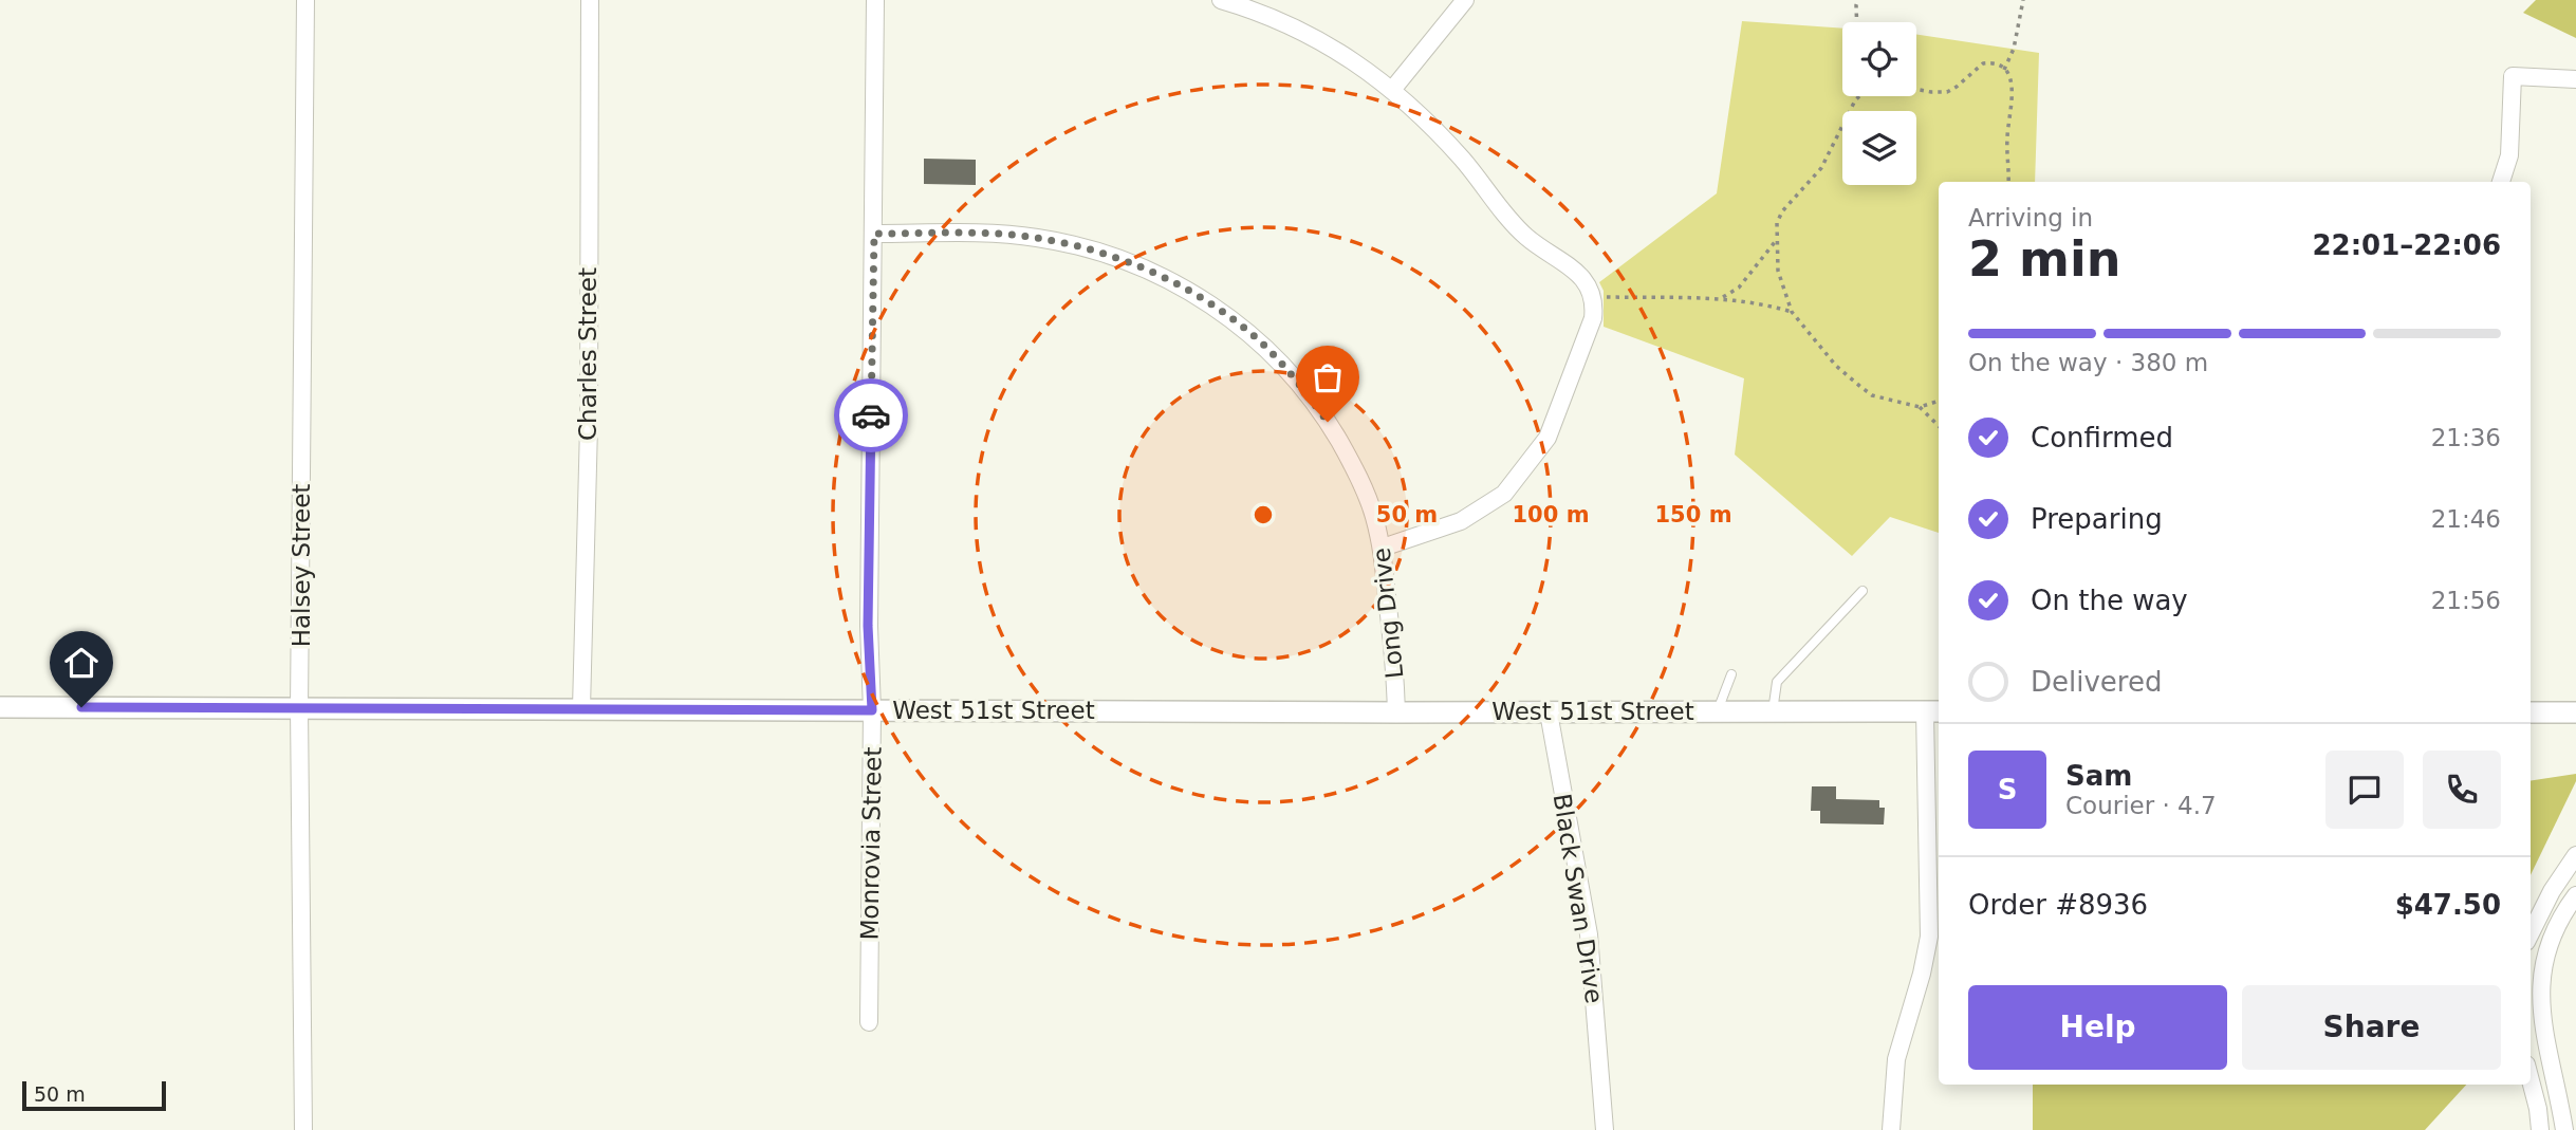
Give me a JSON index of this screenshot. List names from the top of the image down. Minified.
{"streets":{"street":["Charles Street","Halsey Street","Long Drive","West 51st Street","Monrovia Street","Black Swan Drive"]},"crossings":[["Charles Street","West 51st Street"],["Halsey Street","West 51st Street"],["Long Drive","West 51st Street"],["Long Drive","Monrovia Street"],["West 51st Street","Monrovia Street"],["West 51st Street","Black Swan Drive"]],"scale_bar":"50 m","page":{"heading":["2 min","Arriving in","22:01–22:06"],"panel":["Sam","Courier · 4.7","Order #8936","$47.50"],"bar":"On the way · 380 m","list":[["Confirmed","21:36"],["Preparing","21:46"],["On the way","21:56"],"Delivered"],"round":"S","buttons":["Help","Share"],"scale":"50 m"},"rings":["50 m","100 m","150 m"]}
